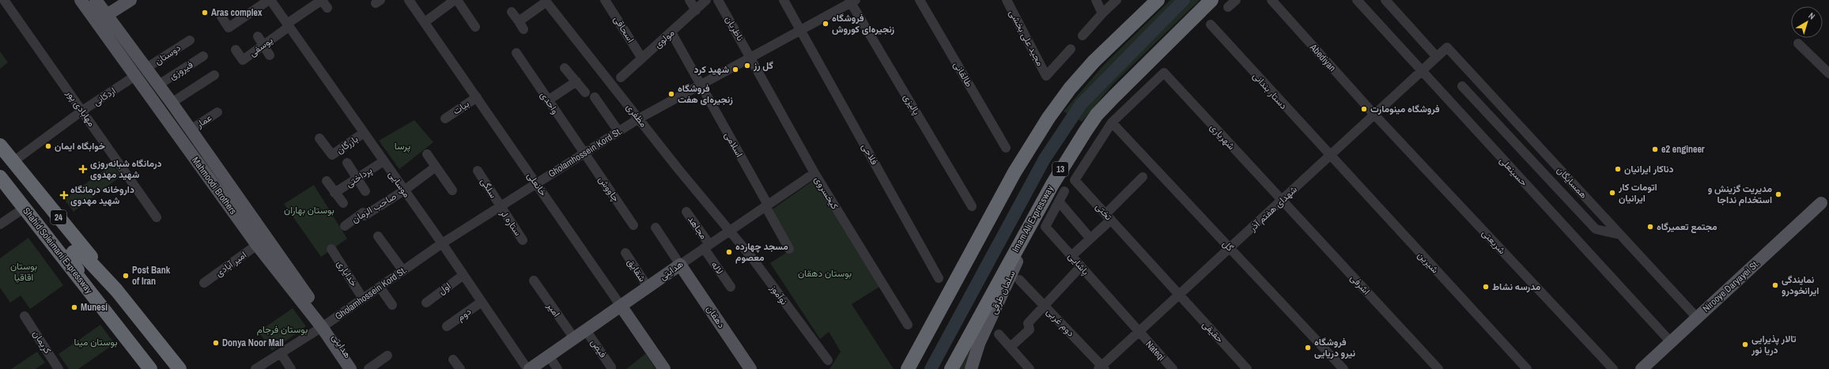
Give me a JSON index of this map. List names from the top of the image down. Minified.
{"streets":{"highway":["13","24","Imam Ali Expressway","Shahid Soleimani Expressway"],"main road":["خانعلی","Mahmoodi Brothers","هدایتی","Nirooye Daryayei St.","سلمان طرقی","دهقان"],"street":["ناظریان","اسحاقی","مجید علی بخشی","مولوی","یوسفی","دوستان","Abediyan","فیروزی","طالقانی","دستار بندانی","اردکانی","واحدی","پالیزی","بیات","مهابادی پور","مظفری","عمار","شهریاری","بازرگان","اسلامی","Gholamhossein Kord St.","فلاحی","حسینعلی","پرداختی","همسایگان","موسایی","سلگی","چاووش","کیخسروی","صاحب الزمان","شهدای هفتم آذر","تختی","ستاره لر","مجاهد","شریعتی","گل","شیرین","امیر آبادی","پاشایی","لاله","شقایق","خدایاری","اشرفی","اول","نوآموز","امیر","دوم","دوم غربی","حقیقی","کریمان","فیض","Nateqi"]},"crossings":[["ناظریان","Gholamhossein Kord St."],["ناظریان","کیخسروی"],["اسحاقی","مولوی"],["مولوی","اسلامی"],["یوسفی","موسایی"],["دوستان","Mahmoodi Brothers"],["Abediyan","شهدای هفتم آذر"],["Abediyan","شریعتی"],["فیروزی","Mahmoodi Brothers"],["دستار بندانی","شهدای هفتم آذر"],["دستار بندانی","شیرین"],["اردکانی","مهابادی پور"],["اردکانی","Mahmoodi Brothers"],["اردکانی","24"],["واحدی","Gholamhossein Kord St."],["واحدی","چاووش"],["پالیزی","Gholamhossein Kord St."],["بیات","خانعلی"],["مظفری","Gholamhossein Kord St."],["مظفری","هدایتی"],["مظفری","نوآموز"],["عمار","Mahmoodi Brothers"],["شهریاری","شهدای هفتم آذر"],["شهریاری","تختی"],["شهریاری","گل"],["شهریاری","اشرفی"],["بازرگان","موسایی"],["اسلامی","Gholamhossein Kord St."],["اسلامی","هدایتی"],["Gholamhossein Kord St.","فلاحی"],["Gholamhossein Kord St.","موسایی"],["Gholamhossein Kord St.","خانعلی"],["Gholamhossein Kord St.","Mahmoodi Brothers"],["Gholamhossein Kord St.","سلگی"],["Gholamhossein Kord St.","چاووش"],["Gholamhossein Kord St.","کیخسروی"],["Gholamhossein Kord St.","ستاره لر"],["Gholamhossein Kord St.","هدایتی"],["Gholamhossein Kord St.","خدایاری"],["حسینعلی","شهدای هفتم آذر"],["حسینعلی","Nirooye Daryayei St."],["پرداختی","موسایی"],["همسایگان","شهدای هفتم آذر"],["همسایگان","Nirooye Daryayei St."],["موسایی","صاحب الزمان"],["موسایی","هدایتی"],["موسایی","اول"],["موسایی","دوم"],["خانعلی","هدایتی"],["Mahmoodi Brothers","امیر آبادی"],["Mahmoodi Brothers","هدایتی"],["سلگی","ستاره لر"],["کیخسروی","هدایتی"],["شهدای هفتم آذر","تختی"],["شهدای هفتم آذر","شریعتی"],["شهدای هفتم آذر","گل"],["شهدای هفتم آذر","شیرین"],["شهدای هفتم آذر","پاشایی"],["شهدای هفتم آذر","اشرفی"],["شهدای هفتم آذر","دوم غربی"],["شهدای هفتم آذر","حقیقی"],["شهدای هفتم آذر","Nateqi"],["تختی","گل"],["تختی","حقیقی"],["Imam Ali Expressway","سلمان طرقی"],["مجاهد","لاله"],["مجاهد","هدایتی"],["پاشایی","Nateqi"],["لاله","هدایتی"],["شقایق","هدایتی"],["هدایتی","نوآموز"],["هدایتی","امیر"],["هدایتی","دهقان"],["هدایتی","فیض"]],"parks":["پرسا","بوستان بهاران","بوستان اقاقیا","بوستان دهقان","بوستان فرجام","بوستان مینا"],"places":{"other":["Aras complex","فروشگاه زنجیره‌ای کوروش","گل رز","شهید کرد","فروشگاه زنجیره‌ای هفت","فروشگاه مینومارت","خوابگاه ایمان","e2 engineer","دناکار ایرانیان","اتومات کار ایرانیان","مدیریت گزینش و استخدام نداجا","مجتمع تعمیرگاه","مسجد چهارده معصوم","Post Bank of Iran","نمایندگی ایرانخودرو","مدرسه نشاط","Munesi","Donya Noor Mall","تالار پذیرایی دریا نور","فروشگاه نیرو دریایی"],"health":["درمانگاه شبانه‌روزی شهید مهدوی","داروخانه درمانگاه شهید مهدوی"]},"north":"top right"}
